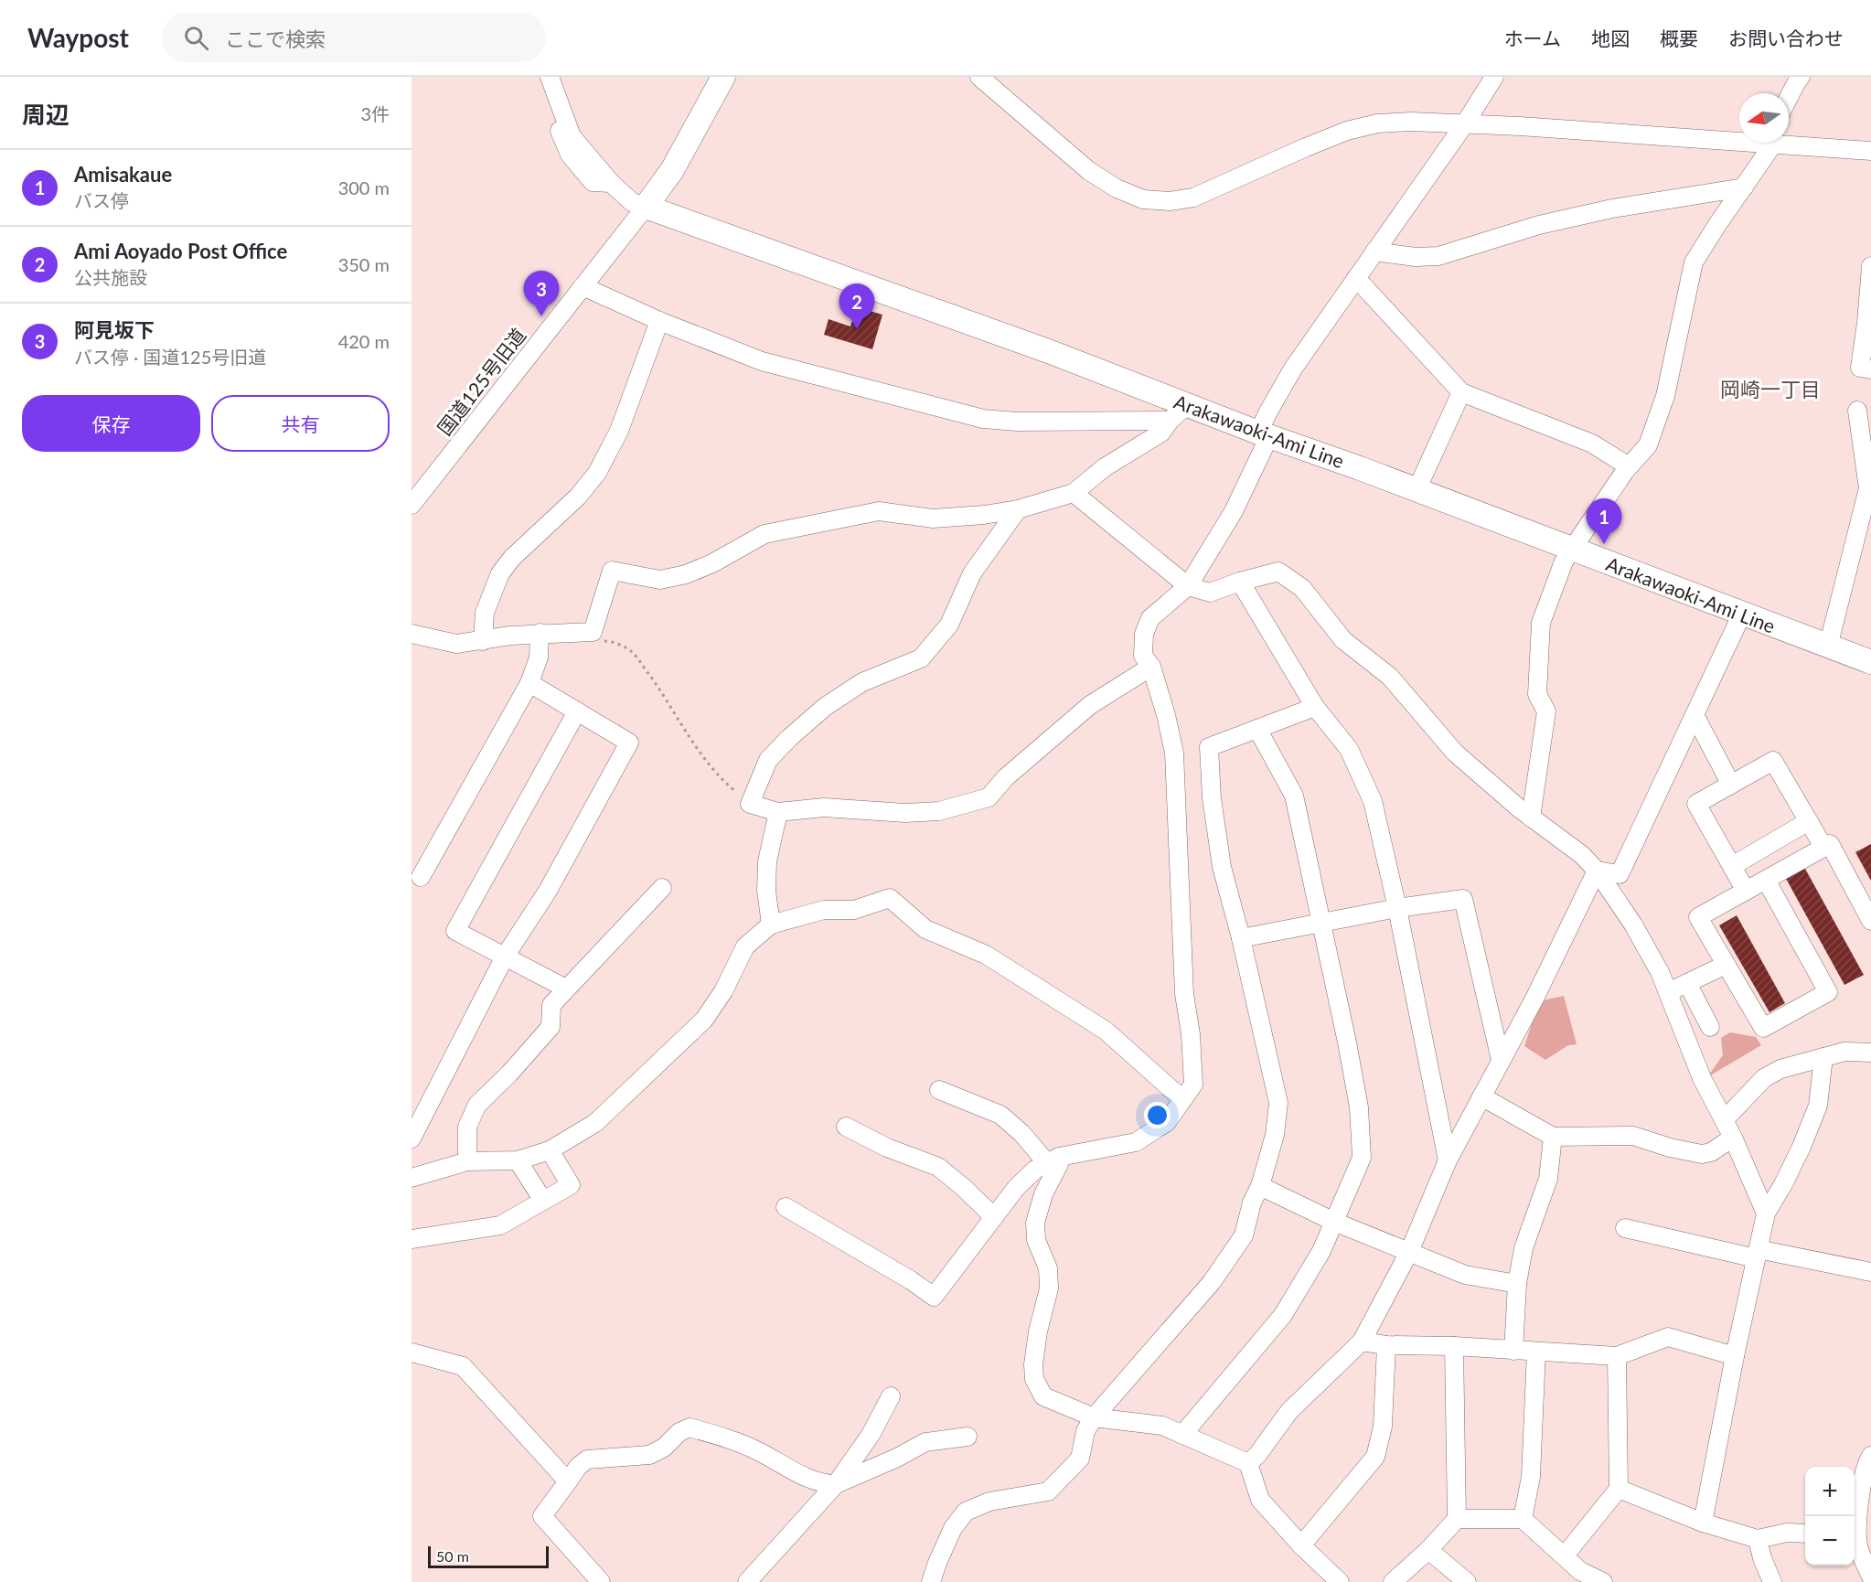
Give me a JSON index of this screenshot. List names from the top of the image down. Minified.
{"streets":{"main road":["Arakawaoki-Ami Line"],"street":["国道125号旧道"]},"crossings":[["国道125号旧道","Arakawaoki-Ami Line"]],"districts":["岡崎一丁目"],"scale_bar":"50 m","north":"left","page":{"header":"Waypost","search":"ここで検索","nav":["ホーム","地図","概要","お問い合わせ"],"heading":["周辺","3件"],"list":[{"mark":"1","name":"Amisakaue","note":"バス停","value":"300 m"},{"mark":"2","name":"Ami Aoyado Post Office","note":"公共施設","value":"350 m"},{"mark":"3","name":"阿見坂下","note":"バス停 · 国道125号旧道","value":"420 m"}],"pins":["3","2","1"],"buttons":["保存","共有"],"map_buttons":["+","−"],"scale":"50 m"}}
